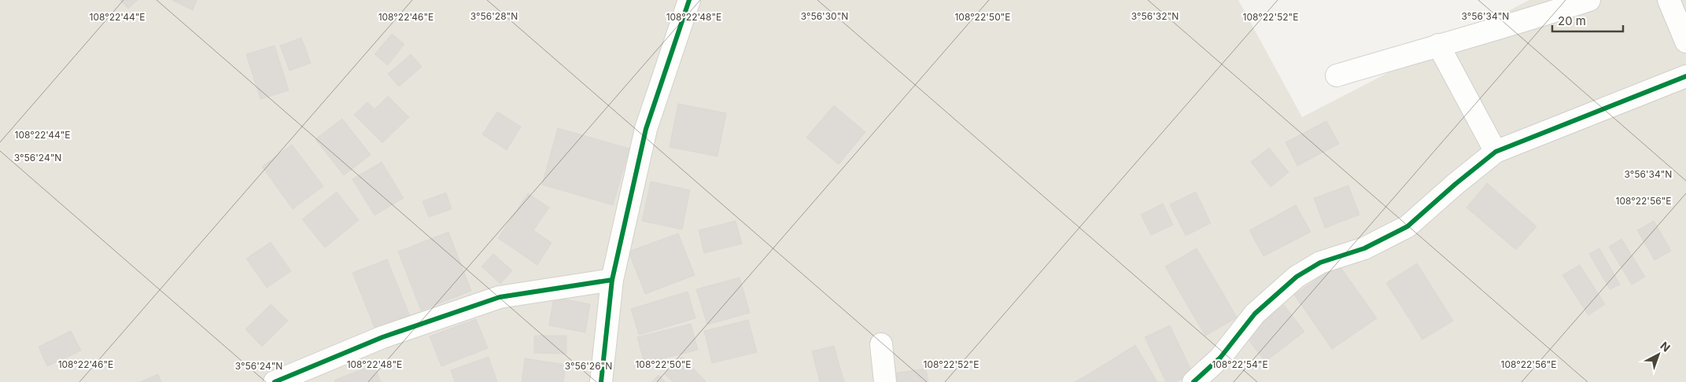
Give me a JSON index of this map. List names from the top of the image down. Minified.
{"scale_bar":"20 m","north":"top right","coordinates":["3°56'28\"N","3°56'30\"N","3°56'32\"N","3°56'34\"N","108°22'44\"E","108°22'46\"E","108°22'48\"E","108°22'50\"E","108°22'52\"E","3°56'24\"N","108°22'56\"E","108°22'54\"E","3°56'26\"N"]}
